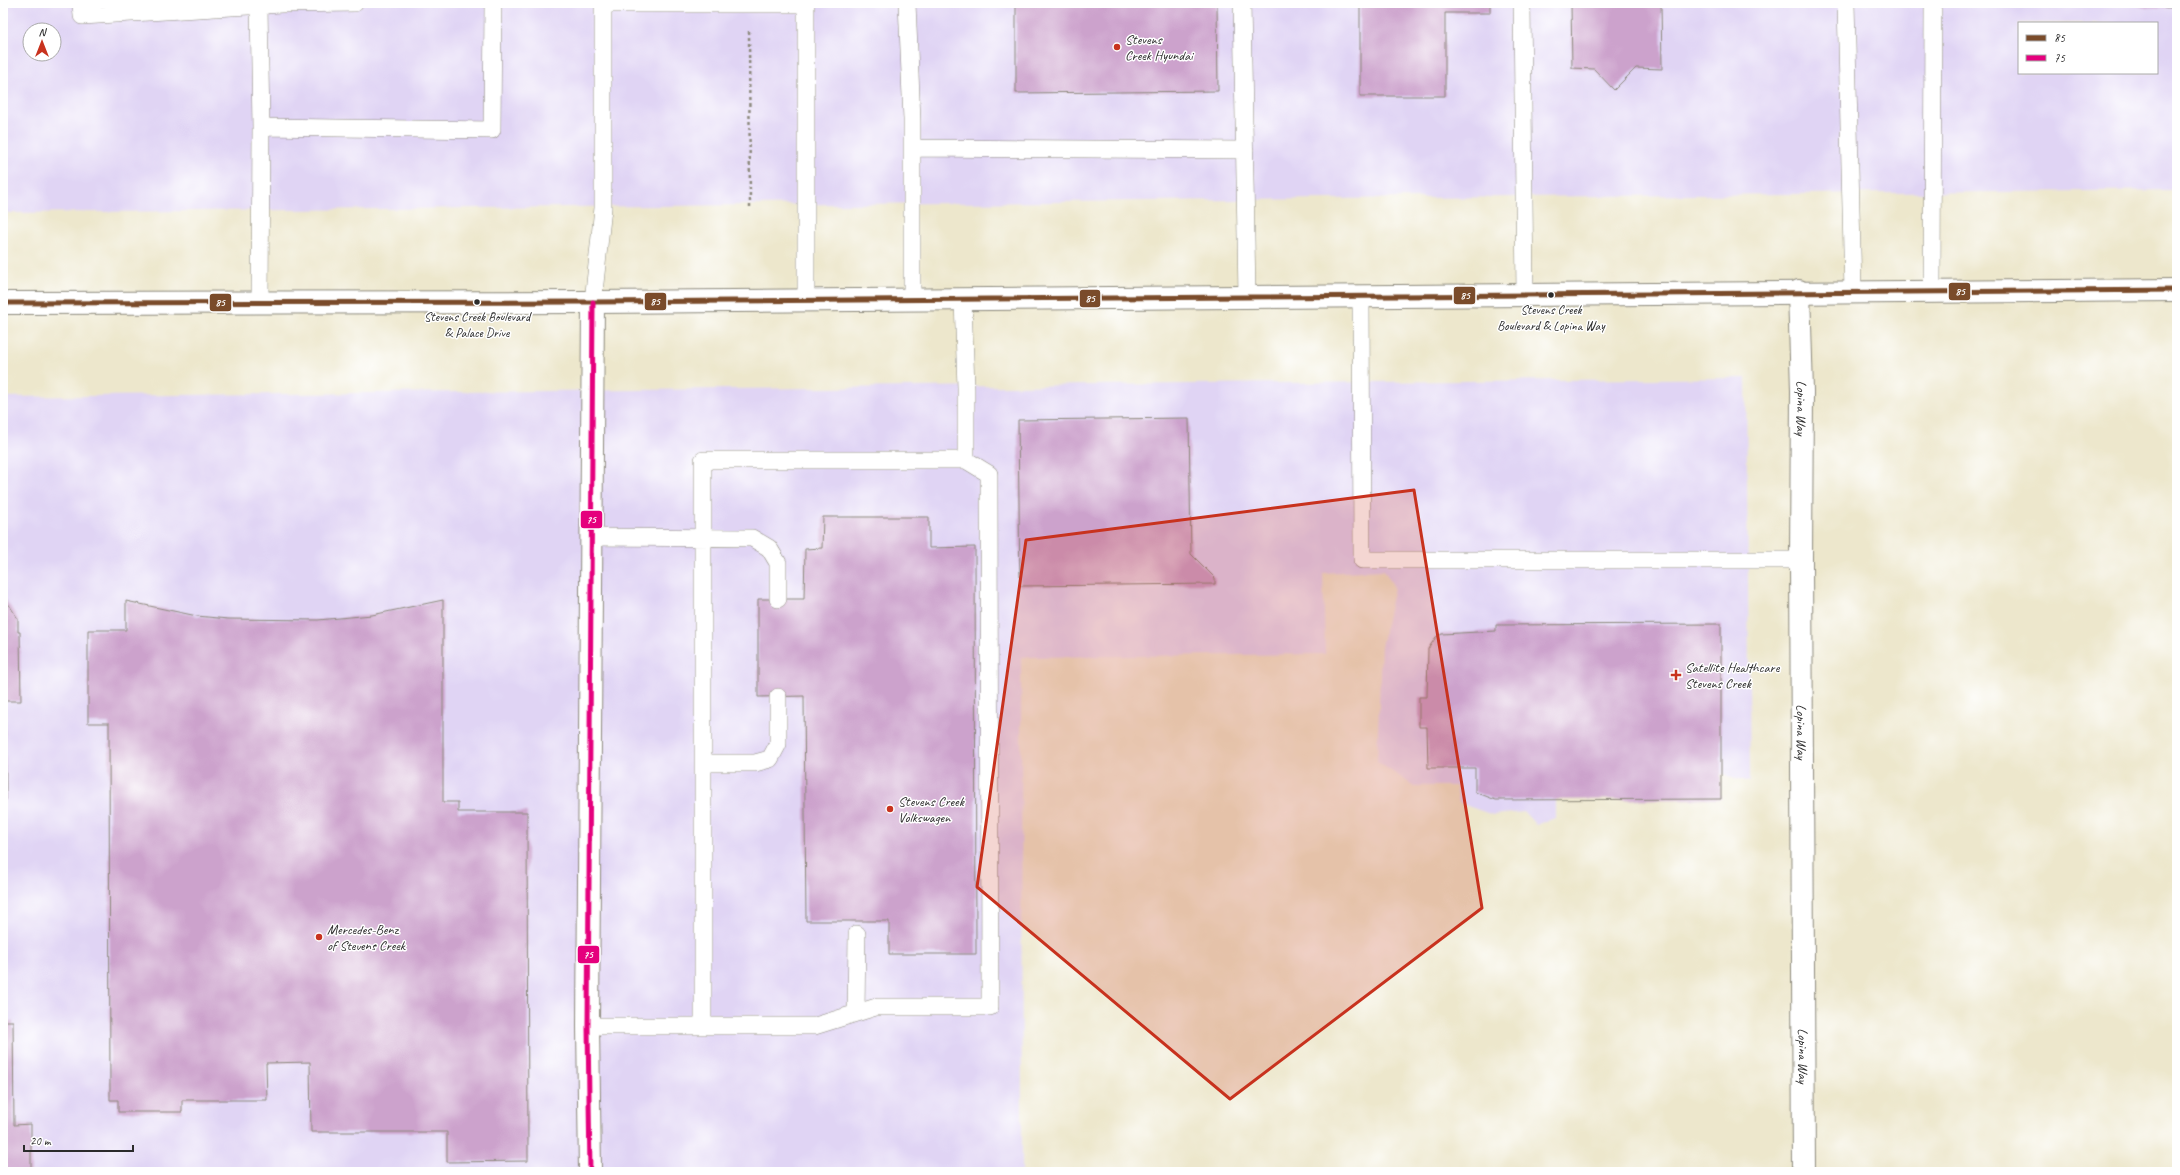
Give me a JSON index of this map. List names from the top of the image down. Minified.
{"streets":{"main road":["Lopina Way"]},"places":{"other":["Stevens Creek Hyundai","Stevens Creek Boulevard & Lopina Way","Stevens Creek Boulevard & Palace Drive","Stevens Creek Volkswagen","Mercedes-Benz of Stevens Creek"],"health":["Satellite Healthcare Stevens Creek"]},"lines":["transit line 85","transit line 75"],"legend":["85","75"],"scale_bar":"20 m","north":"top"}
